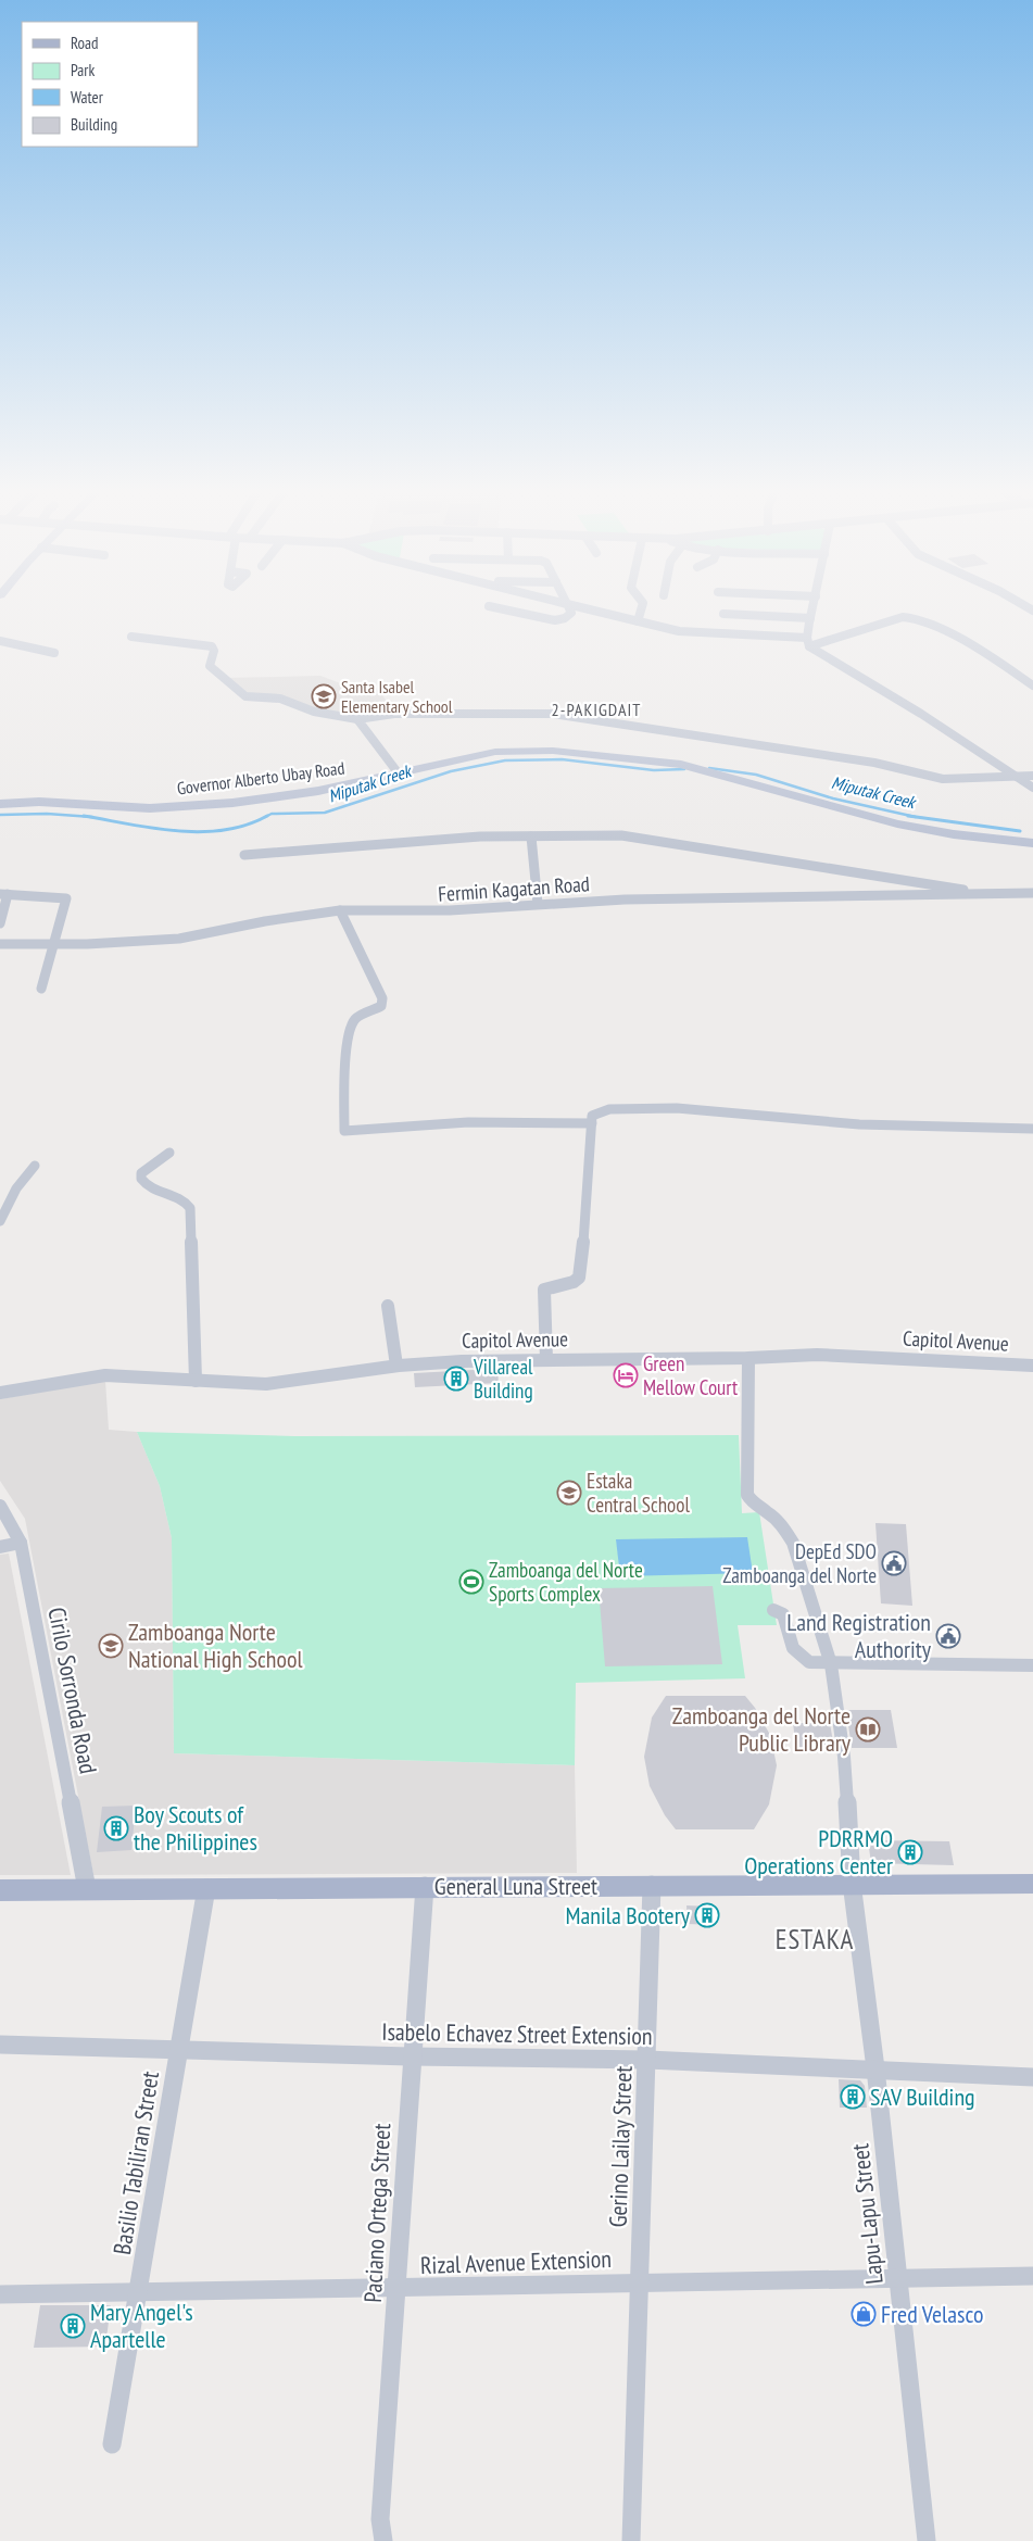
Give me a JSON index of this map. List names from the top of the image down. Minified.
{"streets":{"main road":["Governor Alberto Ubay Road","General Luna Street"],"street":["Fermin Kagatan Road","Capitol Avenue","Cirilo Sorronda Road","Isabelo Echavez Street Extension","Gerino Lailay Street","Basilio Tabiliran Street","Paciano Ortega Street","Lapu-Lapu Street","Rizal Avenue Extension"]},"crossings":[["Capitol Avenue","Lapu-Lapu Street"],["Cirilo Sorronda Road","General Luna Street"],["General Luna Street","Gerino Lailay Street"],["General Luna Street","Basilio Tabiliran Street"],["General Luna Street","Paciano Ortega Street"],["General Luna Street","Lapu-Lapu Street"],["Isabelo Echavez Street Extension","Gerino Lailay Street"],["Isabelo Echavez Street Extension","Basilio Tabiliran Street"],["Isabelo Echavez Street Extension","Paciano Ortega Street"],["Isabelo Echavez Street Extension","Lapu-Lapu Street"],["Gerino Lailay Street","Rizal Avenue Extension"],["Basilio Tabiliran Street","Rizal Avenue Extension"],["Paciano Ortega Street","Rizal Avenue Extension"],["Lapu-Lapu Street","Rizal Avenue Extension"]],"districts":["2-PAKIGDAIT","ESTAKA"],"water":["Miputak Creek"],"places":{"school or university":["Santa Isabel Elementary School","Estaka Central School","Zamboanga Norte National High School"],"hotel":["Green Mellow Court"],"building":["Villareal Building","Boy Scouts of the Philippines","PDRRMO Operations Center","Manila Bootery","SAV Building","Mary Angel's Apartelle"],"public building":["DepEd SDO Zamboanga del Norte","Land Registration Authority"],"sports":["Zamboanga del Norte Sports Complex"],"library":["Zamboanga del Norte Public Library"],"shop":["Fred Velasco"]},"legend":["Road","Park","Water","Building"]}
